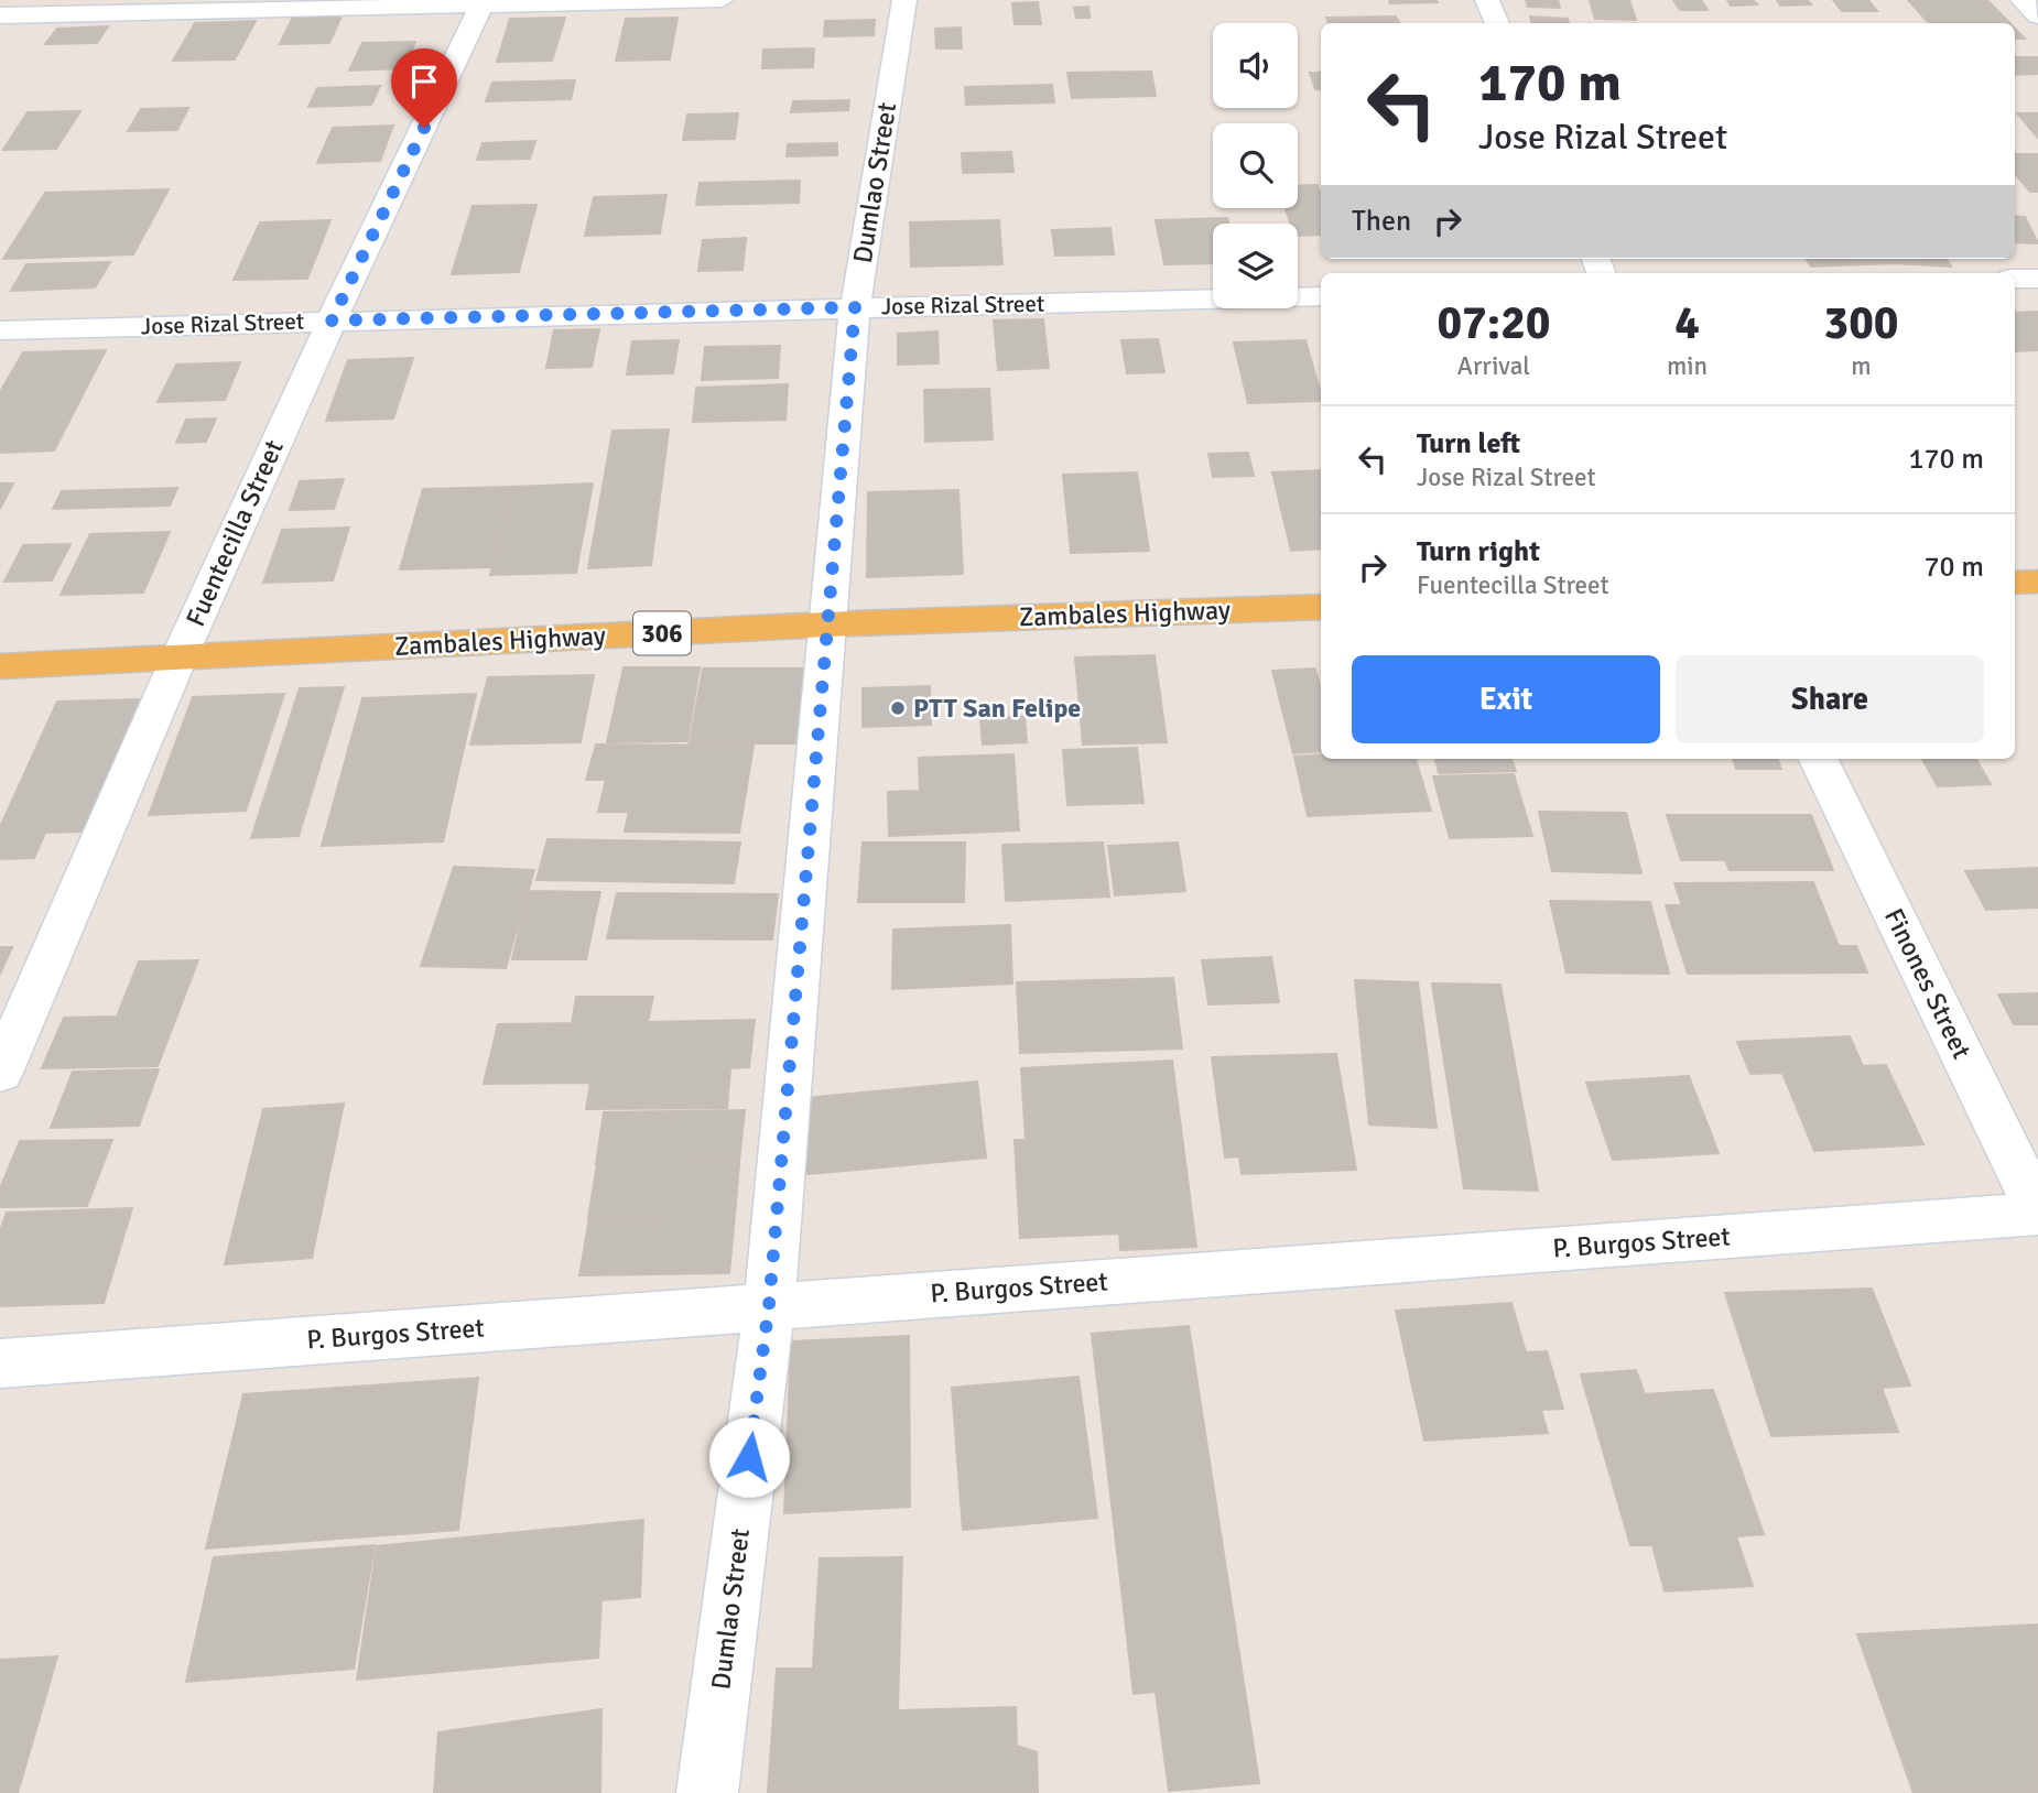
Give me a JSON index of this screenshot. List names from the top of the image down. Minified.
{"streets":{"main road":["Zambales Highway","306"],"street":["Dumlao Street","Jose Rizal Street","Fuentecilla Street","Finones Street","P. Burgos Street"]},"crossings":[["Dumlao Street","Jose Rizal Street"],["Dumlao Street","Zambales Highway"],["Dumlao Street","P. Burgos Street"],["Jose Rizal Street","Fuentecilla Street"],["Fuentecilla Street","Zambales Highway"],["Finones Street","P. Burgos Street"]],"places":["PTT San Felipe"],"page":{"turn":["170 m","Jose Rizal Street"],"then":"Then","eta":["07:20","Arrival","4","min","300","m"],"list":[{"name":"Turn left","note":"Jose Rizal Street","value":"170 m"},{"name":"Turn right","note":"Fuentecilla Street","value":"70 m"}],"buttons":["Exit","Share"]}}
